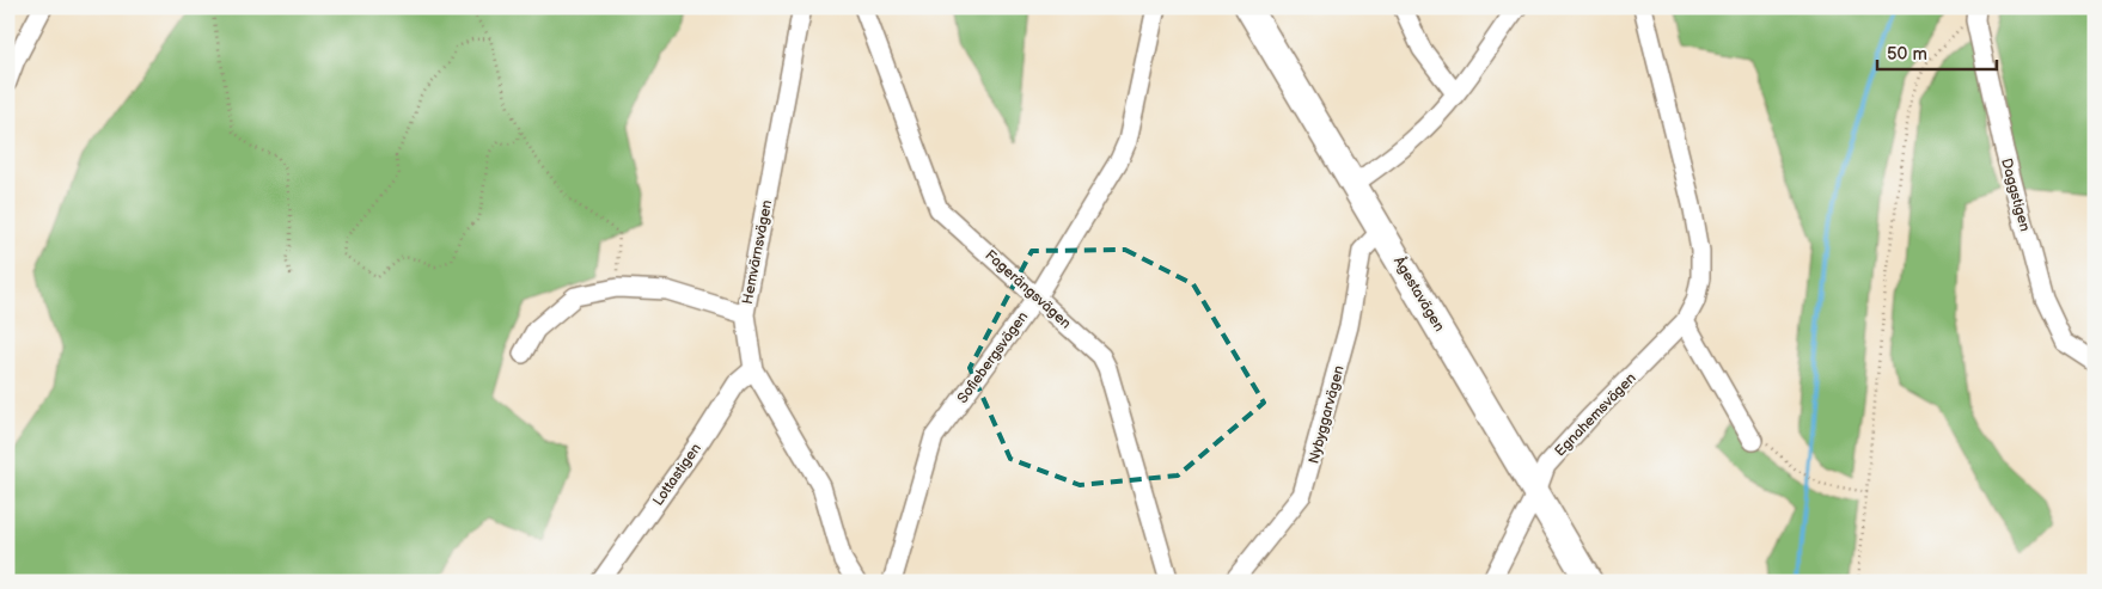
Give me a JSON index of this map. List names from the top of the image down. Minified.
{"streets":{"main road":["Ågestavägen"],"street":["Daggstigen","Hemvärnsvägen","Fagerängsvägen","Sofiebergsvägen","Nybyggarvägen","Egnahemsvägen","Lottastigen"]},"crossings":[["Hemvärnsvägen","Lottastigen"],["Fagerängsvägen","Sofiebergsvägen"],["Ågestavägen","Nybyggarvägen"],["Ågestavägen","Egnahemsvägen"]],"scale_bar":"50 m"}
